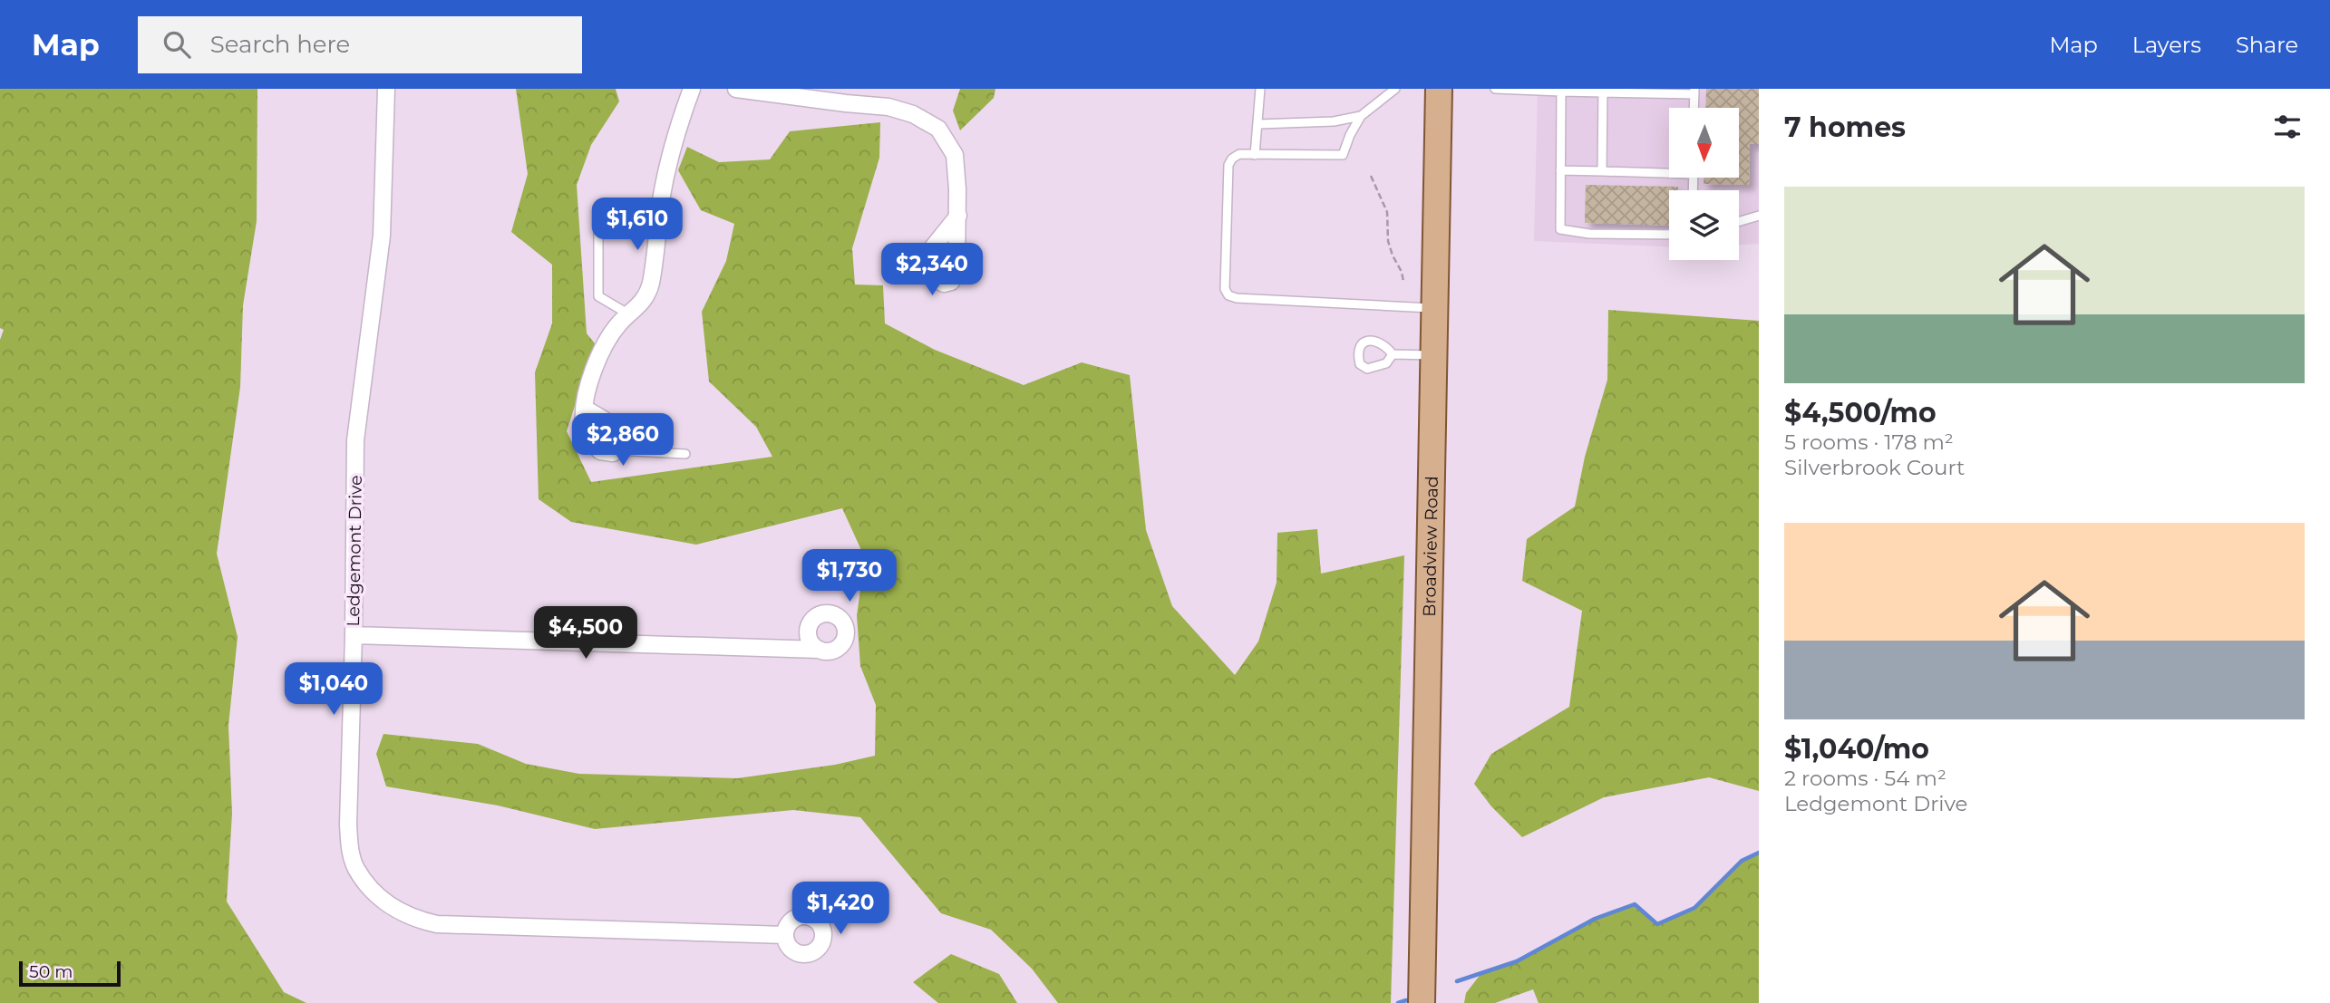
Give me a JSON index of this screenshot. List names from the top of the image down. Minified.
{"streets":{"main road":["Broadview Road"],"street":["Ledgemont Drive"]},"scale_bar":"50 m","north":"bottom","page":{"header":"Map","search":"Search here","nav":["Map","Layers","Share"],"heading":"7 homes","list":[{"name":"$4,500/mo","note":"5 rooms · 178 m² · Silverbrook Court"},{"name":"$1,040/mo","note":"2 rooms · 54 m² · Ledgemont Drive"}],"price":["$1,610","$2,340","$2,860","$1,730","$4,500","$1,040","$1,420"],"scale":"50 m"}}
